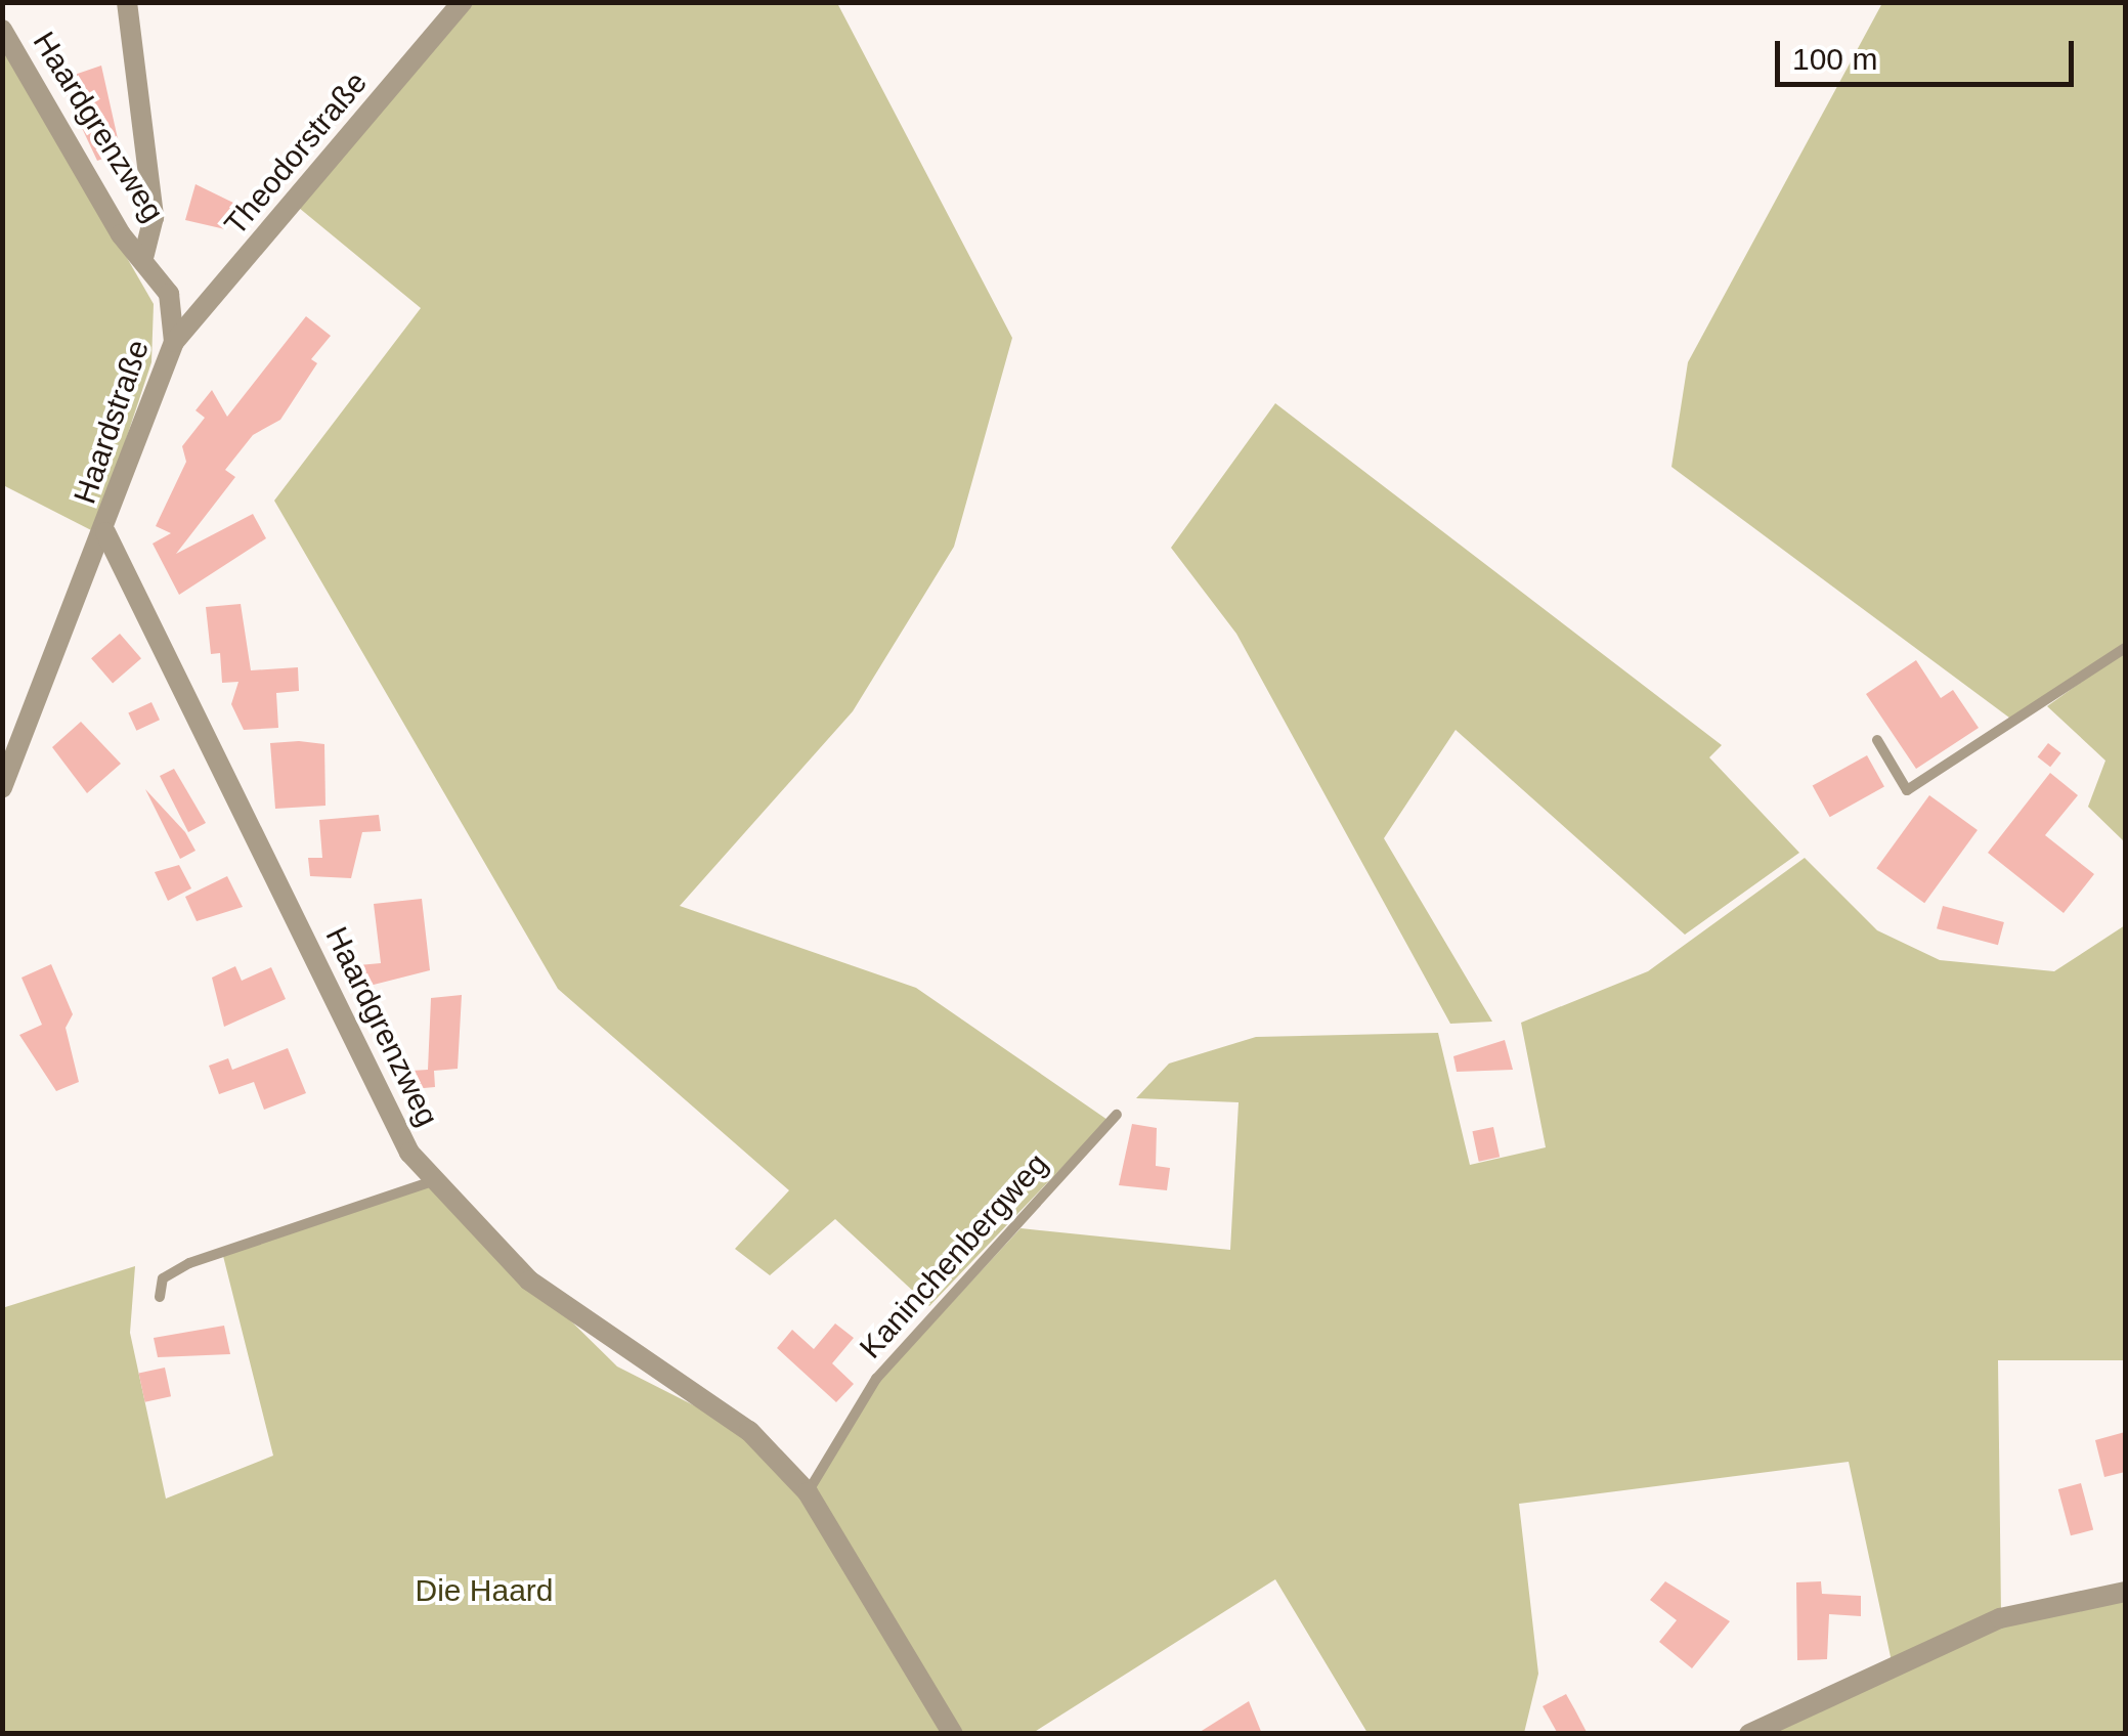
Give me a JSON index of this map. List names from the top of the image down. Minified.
{"streets":{"street":["Haardgrenzweg","Theodorstraße","Haardstraße"],"lane":["Kaninchenbergweg"]},"crossings":[["Haardgrenzweg","Haardstraße"],["Haardgrenzweg","Kaninchenbergweg"],["Theodorstraße","Haardstraße"]],"parks":["Die Haard"],"scale_bar":"100 m"}
